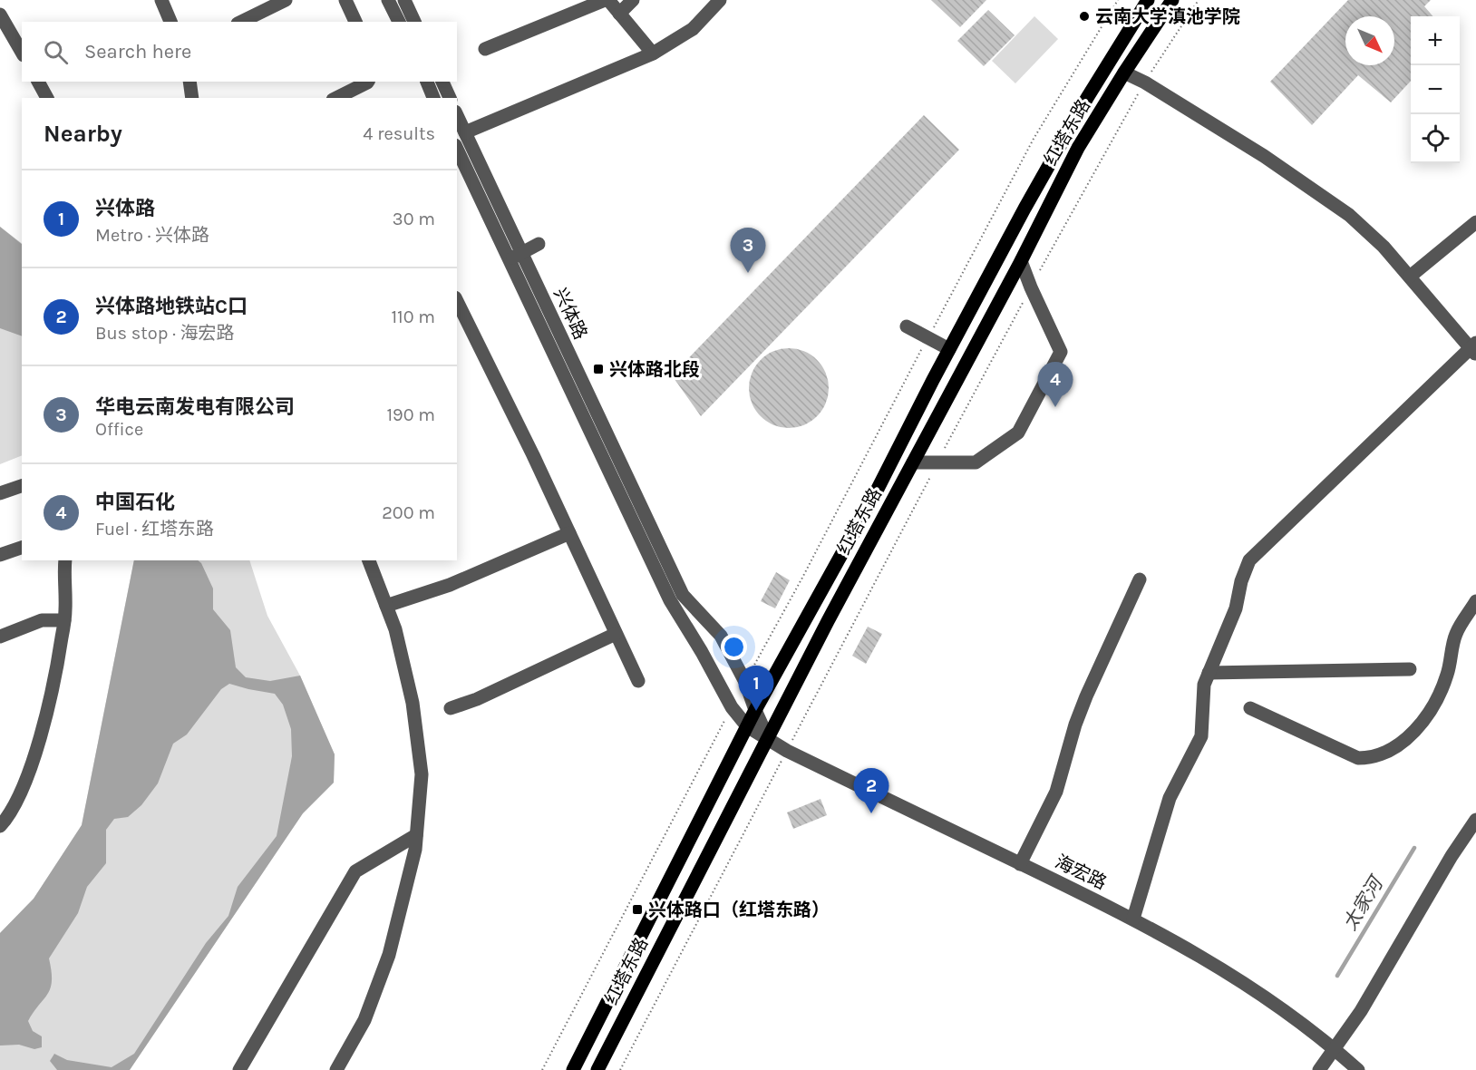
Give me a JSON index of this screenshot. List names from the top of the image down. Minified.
{"streets":{"main road":["红塔东路"],"street":["兴体路","海宏路"]},"crossings":[["红塔东路","兴体路"],["红塔东路","海宏路"],["兴体路","海宏路"]],"water":["太家河"],"places":{"other":["云南大学滇池学院"],"transit":["兴体路北段","兴体路口（红塔东路）"]},"north":"bottom right","page":{"map_buttons":["+","−"],"search":"Search here","heading":["Nearby","4 results"],"list":[{"mark":"1","name":"兴体路","note":"Metro · 兴体路","value":"30 m"},{"mark":"2","name":"兴体路地铁站C口","note":"Bus stop · 海宏路","value":"110 m"},{"mark":"3","name":"华电云南发电有限公司","note":"Office","value":"190 m"},{"mark":"4","name":"中国石化","note":"Fuel · 红塔东路","value":"200 m"}],"pins":["3","4","1","2"]}}
